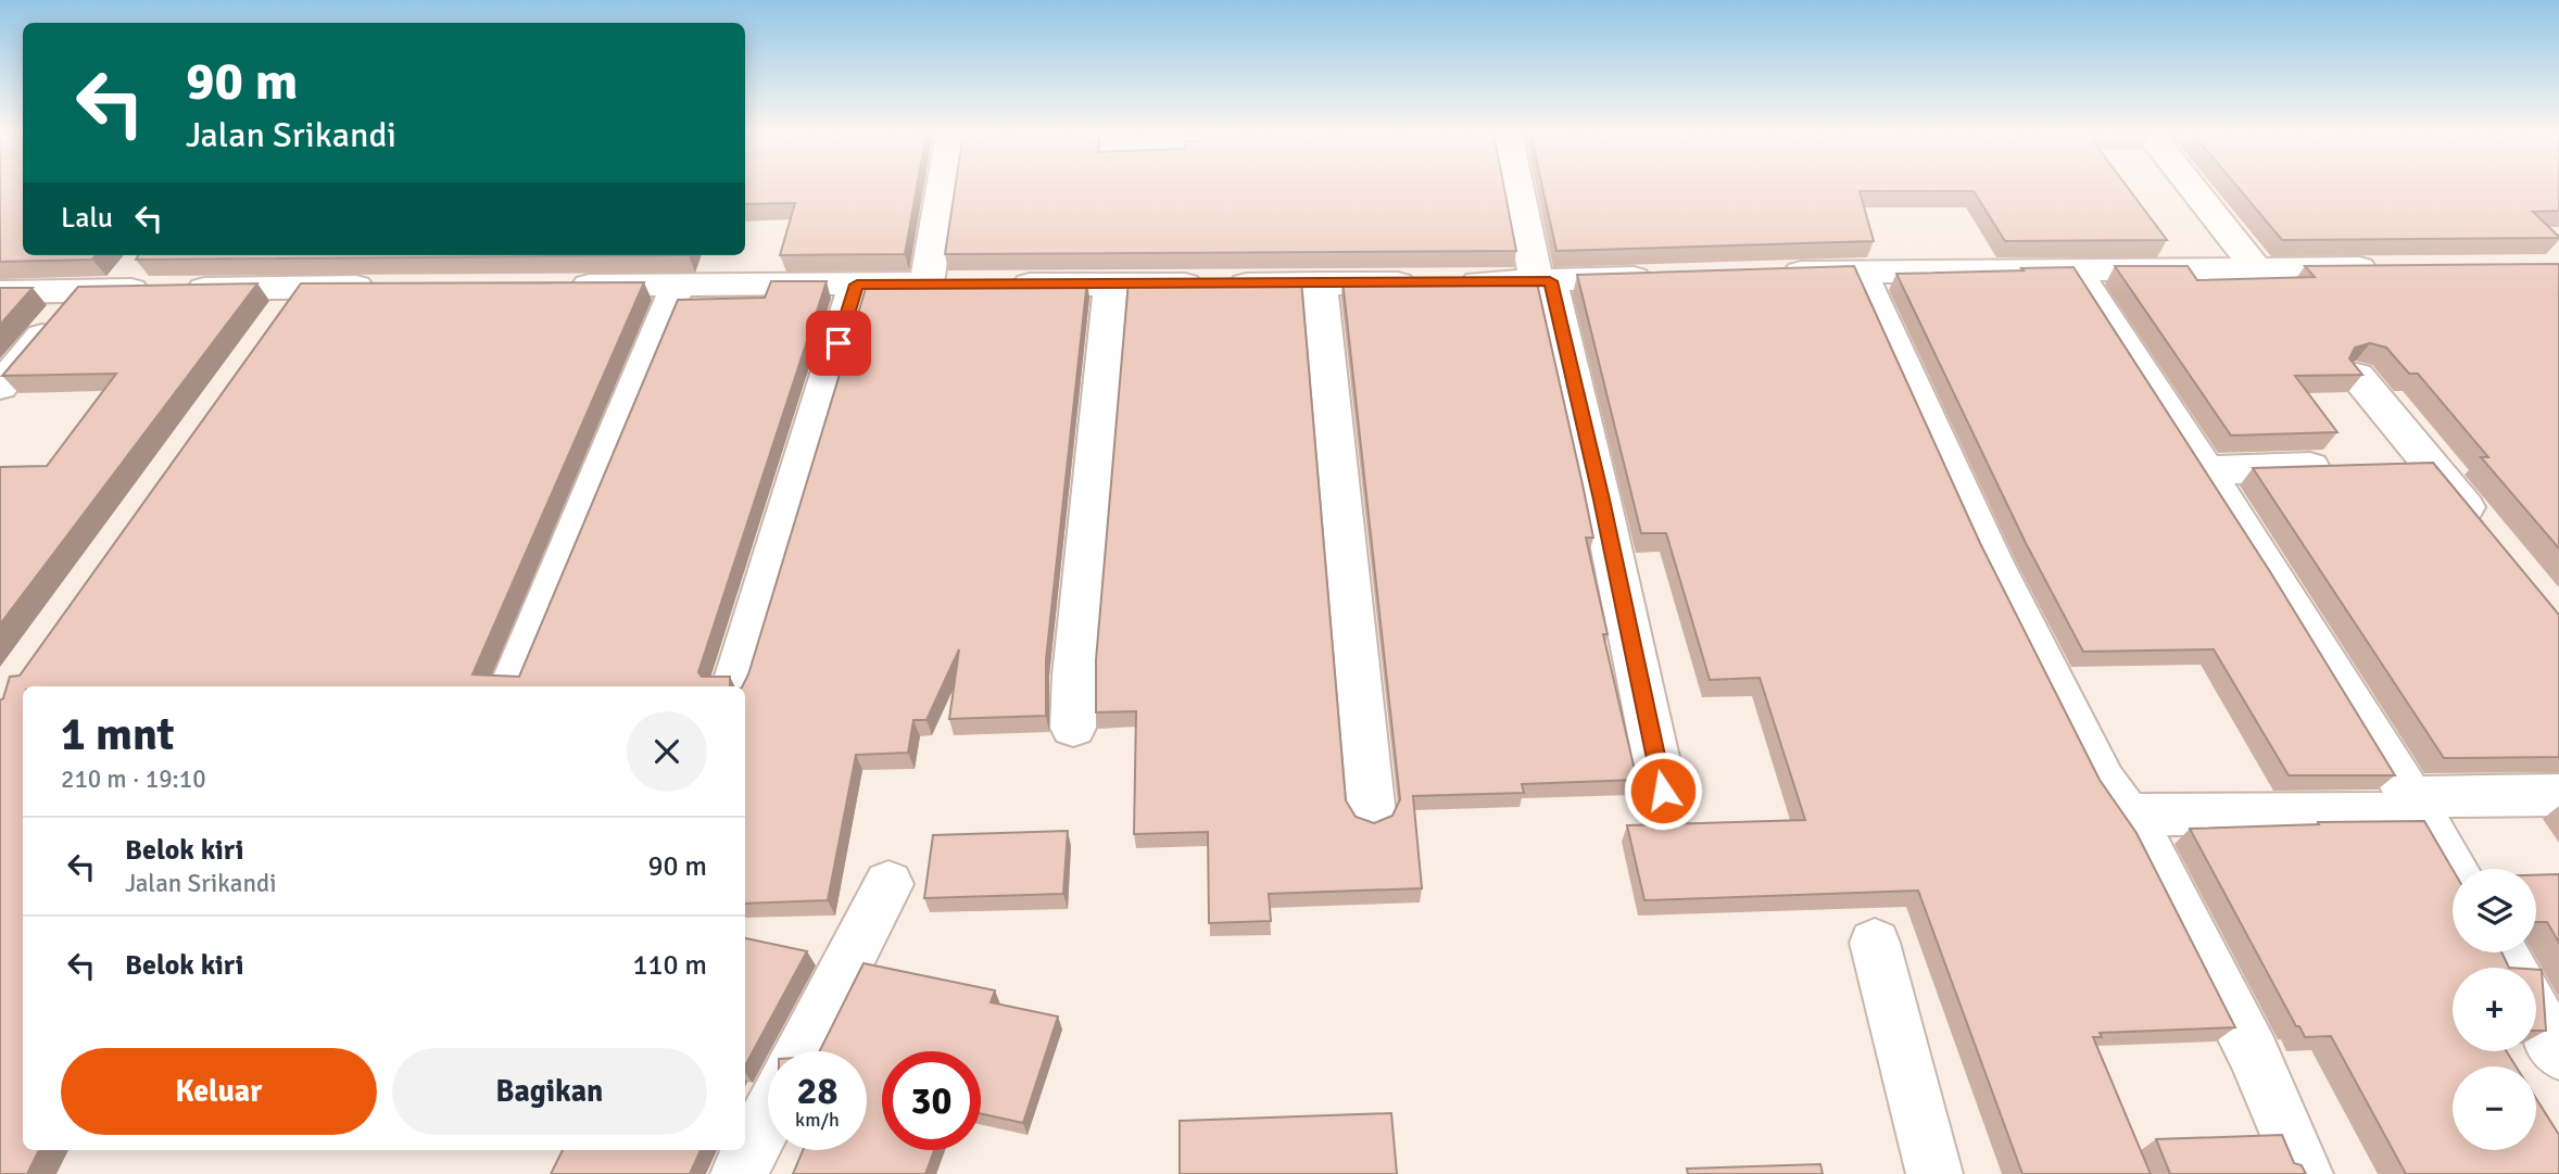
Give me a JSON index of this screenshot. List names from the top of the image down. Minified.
{"page":{"turn":["90 m","Jalan Srikandi"],"then":"Lalu","heading":["1 mnt","210 m · 19:10"],"list":[{"name":"Belok kiri","note":"Jalan Srikandi","value":"90 m"},{"name":"Belok kiri","value":"110 m"}],"map_buttons":["+","−"],"buttons":["Keluar","Bagikan"],"speed":"28 km/h","limit":"30"}}
